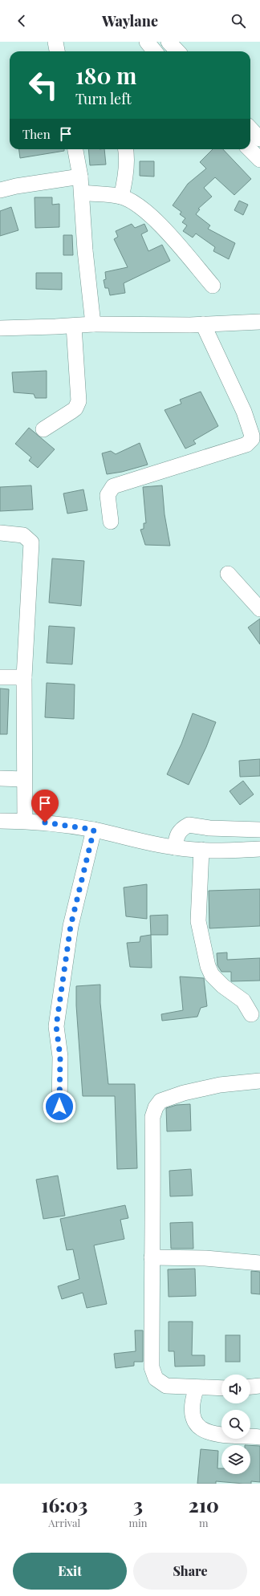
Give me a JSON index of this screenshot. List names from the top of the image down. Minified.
{"page":{"header":"Waylane","turn":["180 m","Turn left"],"then":"Then","eta":["16:03","Arrival","3","min","210","m"],"buttons":["Exit","Share"]}}
